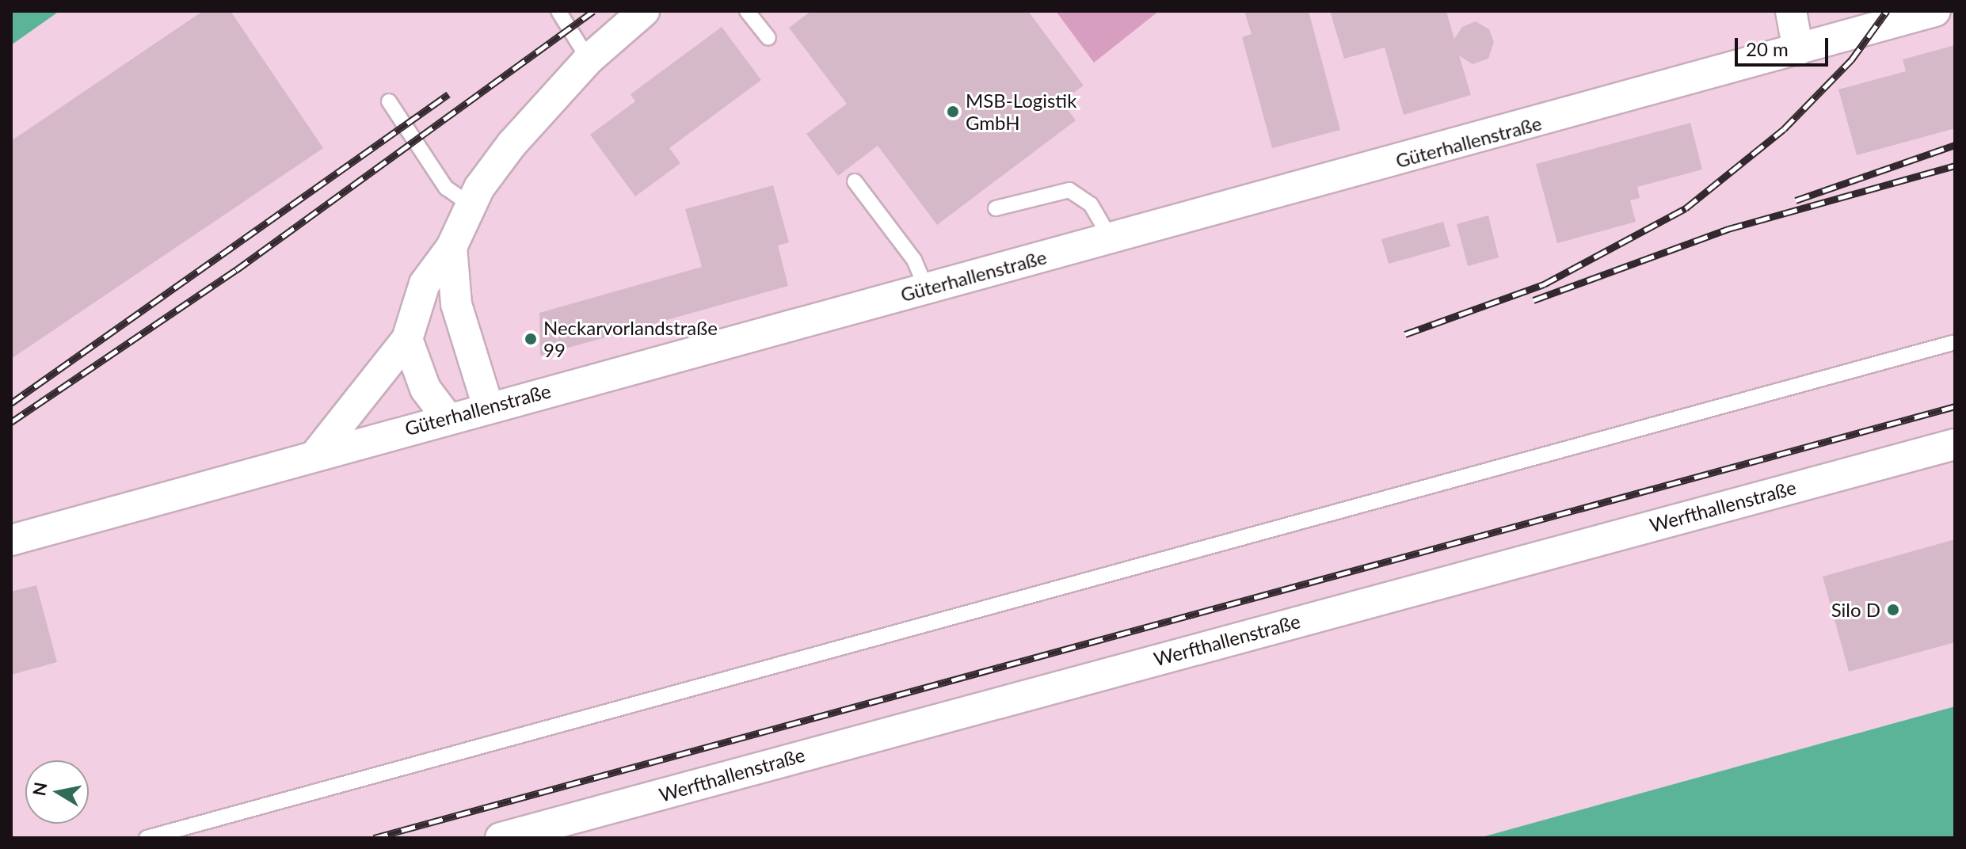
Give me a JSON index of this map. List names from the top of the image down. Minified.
{"streets":{"street":["Güterhallenstraße","Werfthallenstraße"]},"places":["MSB-Logistik GmbH","Neckarvorlandstraße 99","Silo D"],"scale_bar":"20 m","north":"left"}
